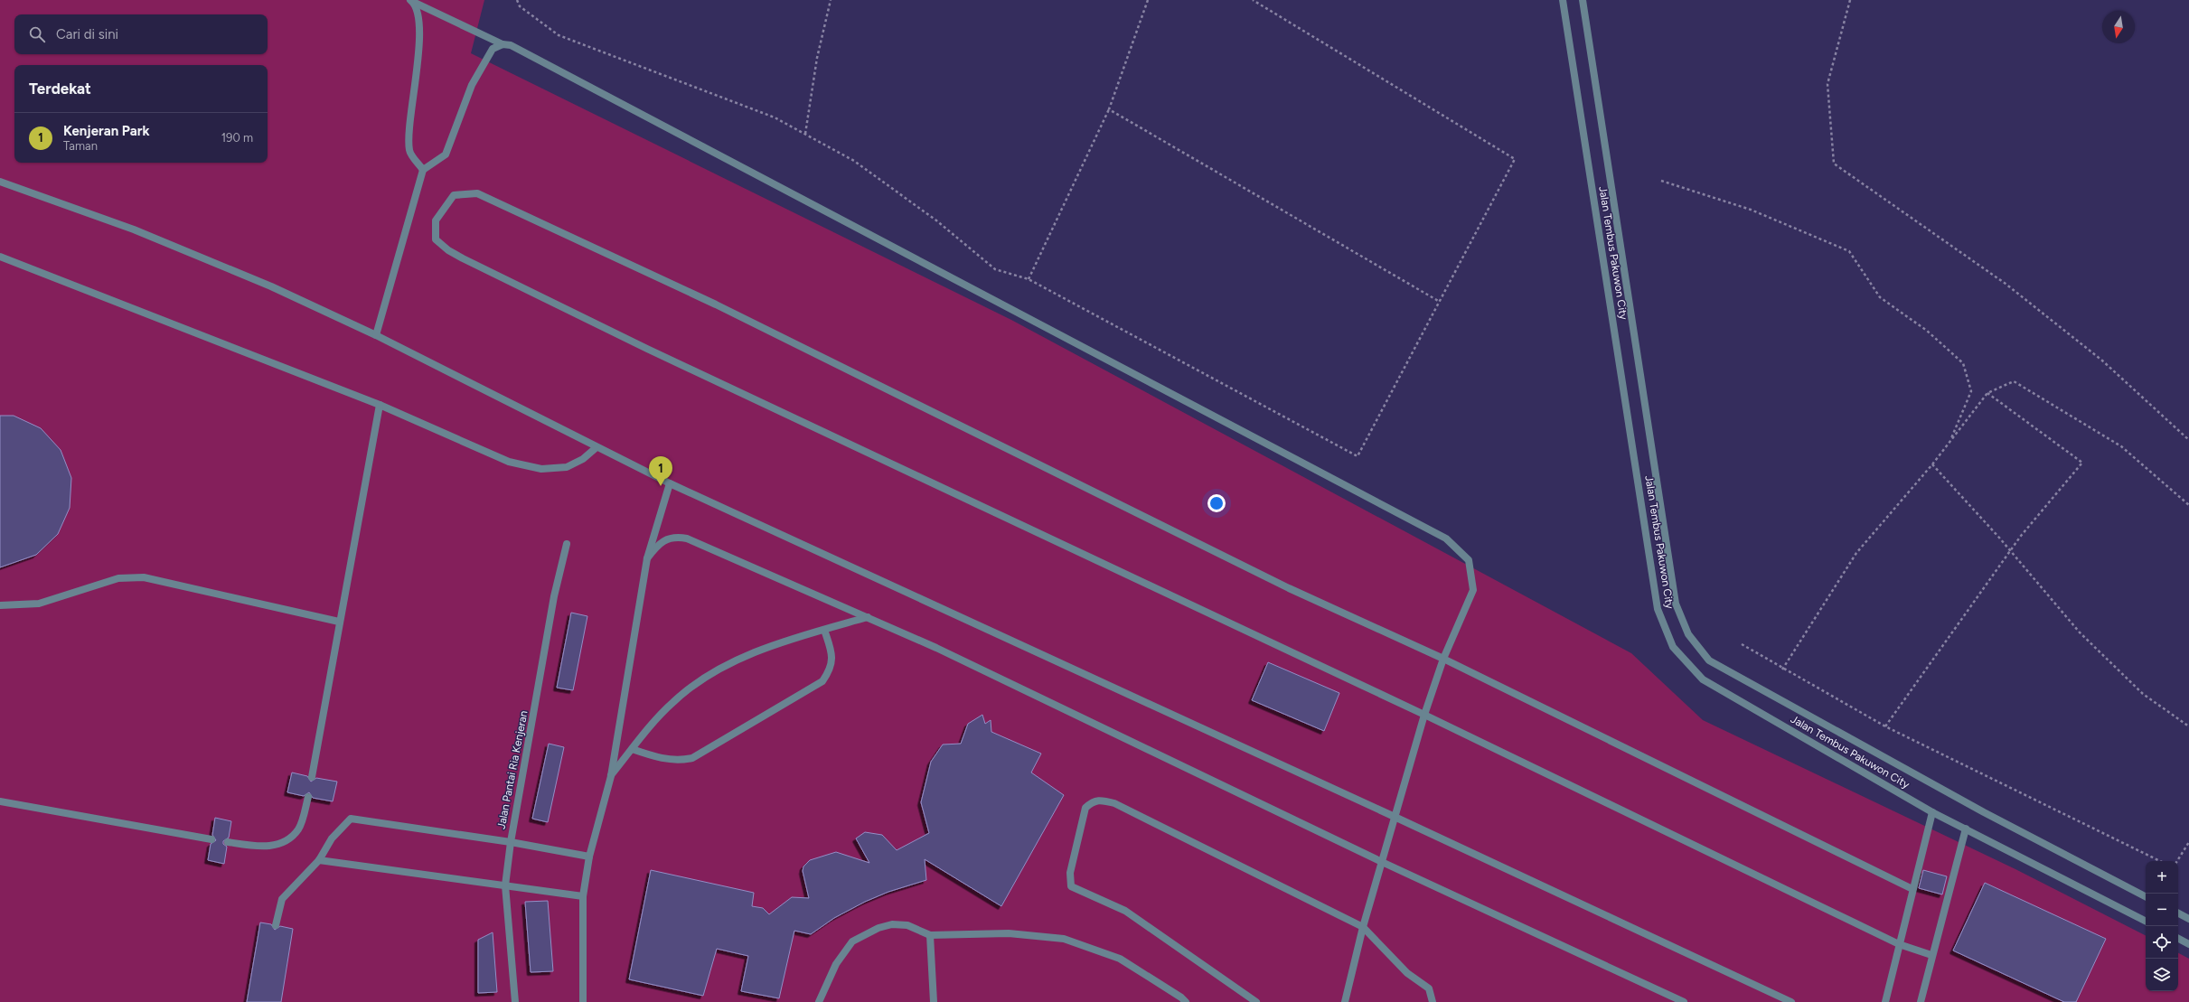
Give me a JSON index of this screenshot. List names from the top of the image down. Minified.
{"streets":{"street":["Jalan Tembus Pakuwon City","Jalan Pantai Ria Kenjeran"]},"north":"bottom","page":{"search":"Cari di sini","heading":"Terdekat","list":[{"mark":"1","name":"Kenjeran Park","note":"Taman","value":"190 m"}],"pins":"1","map_buttons":["+","−"]}}
